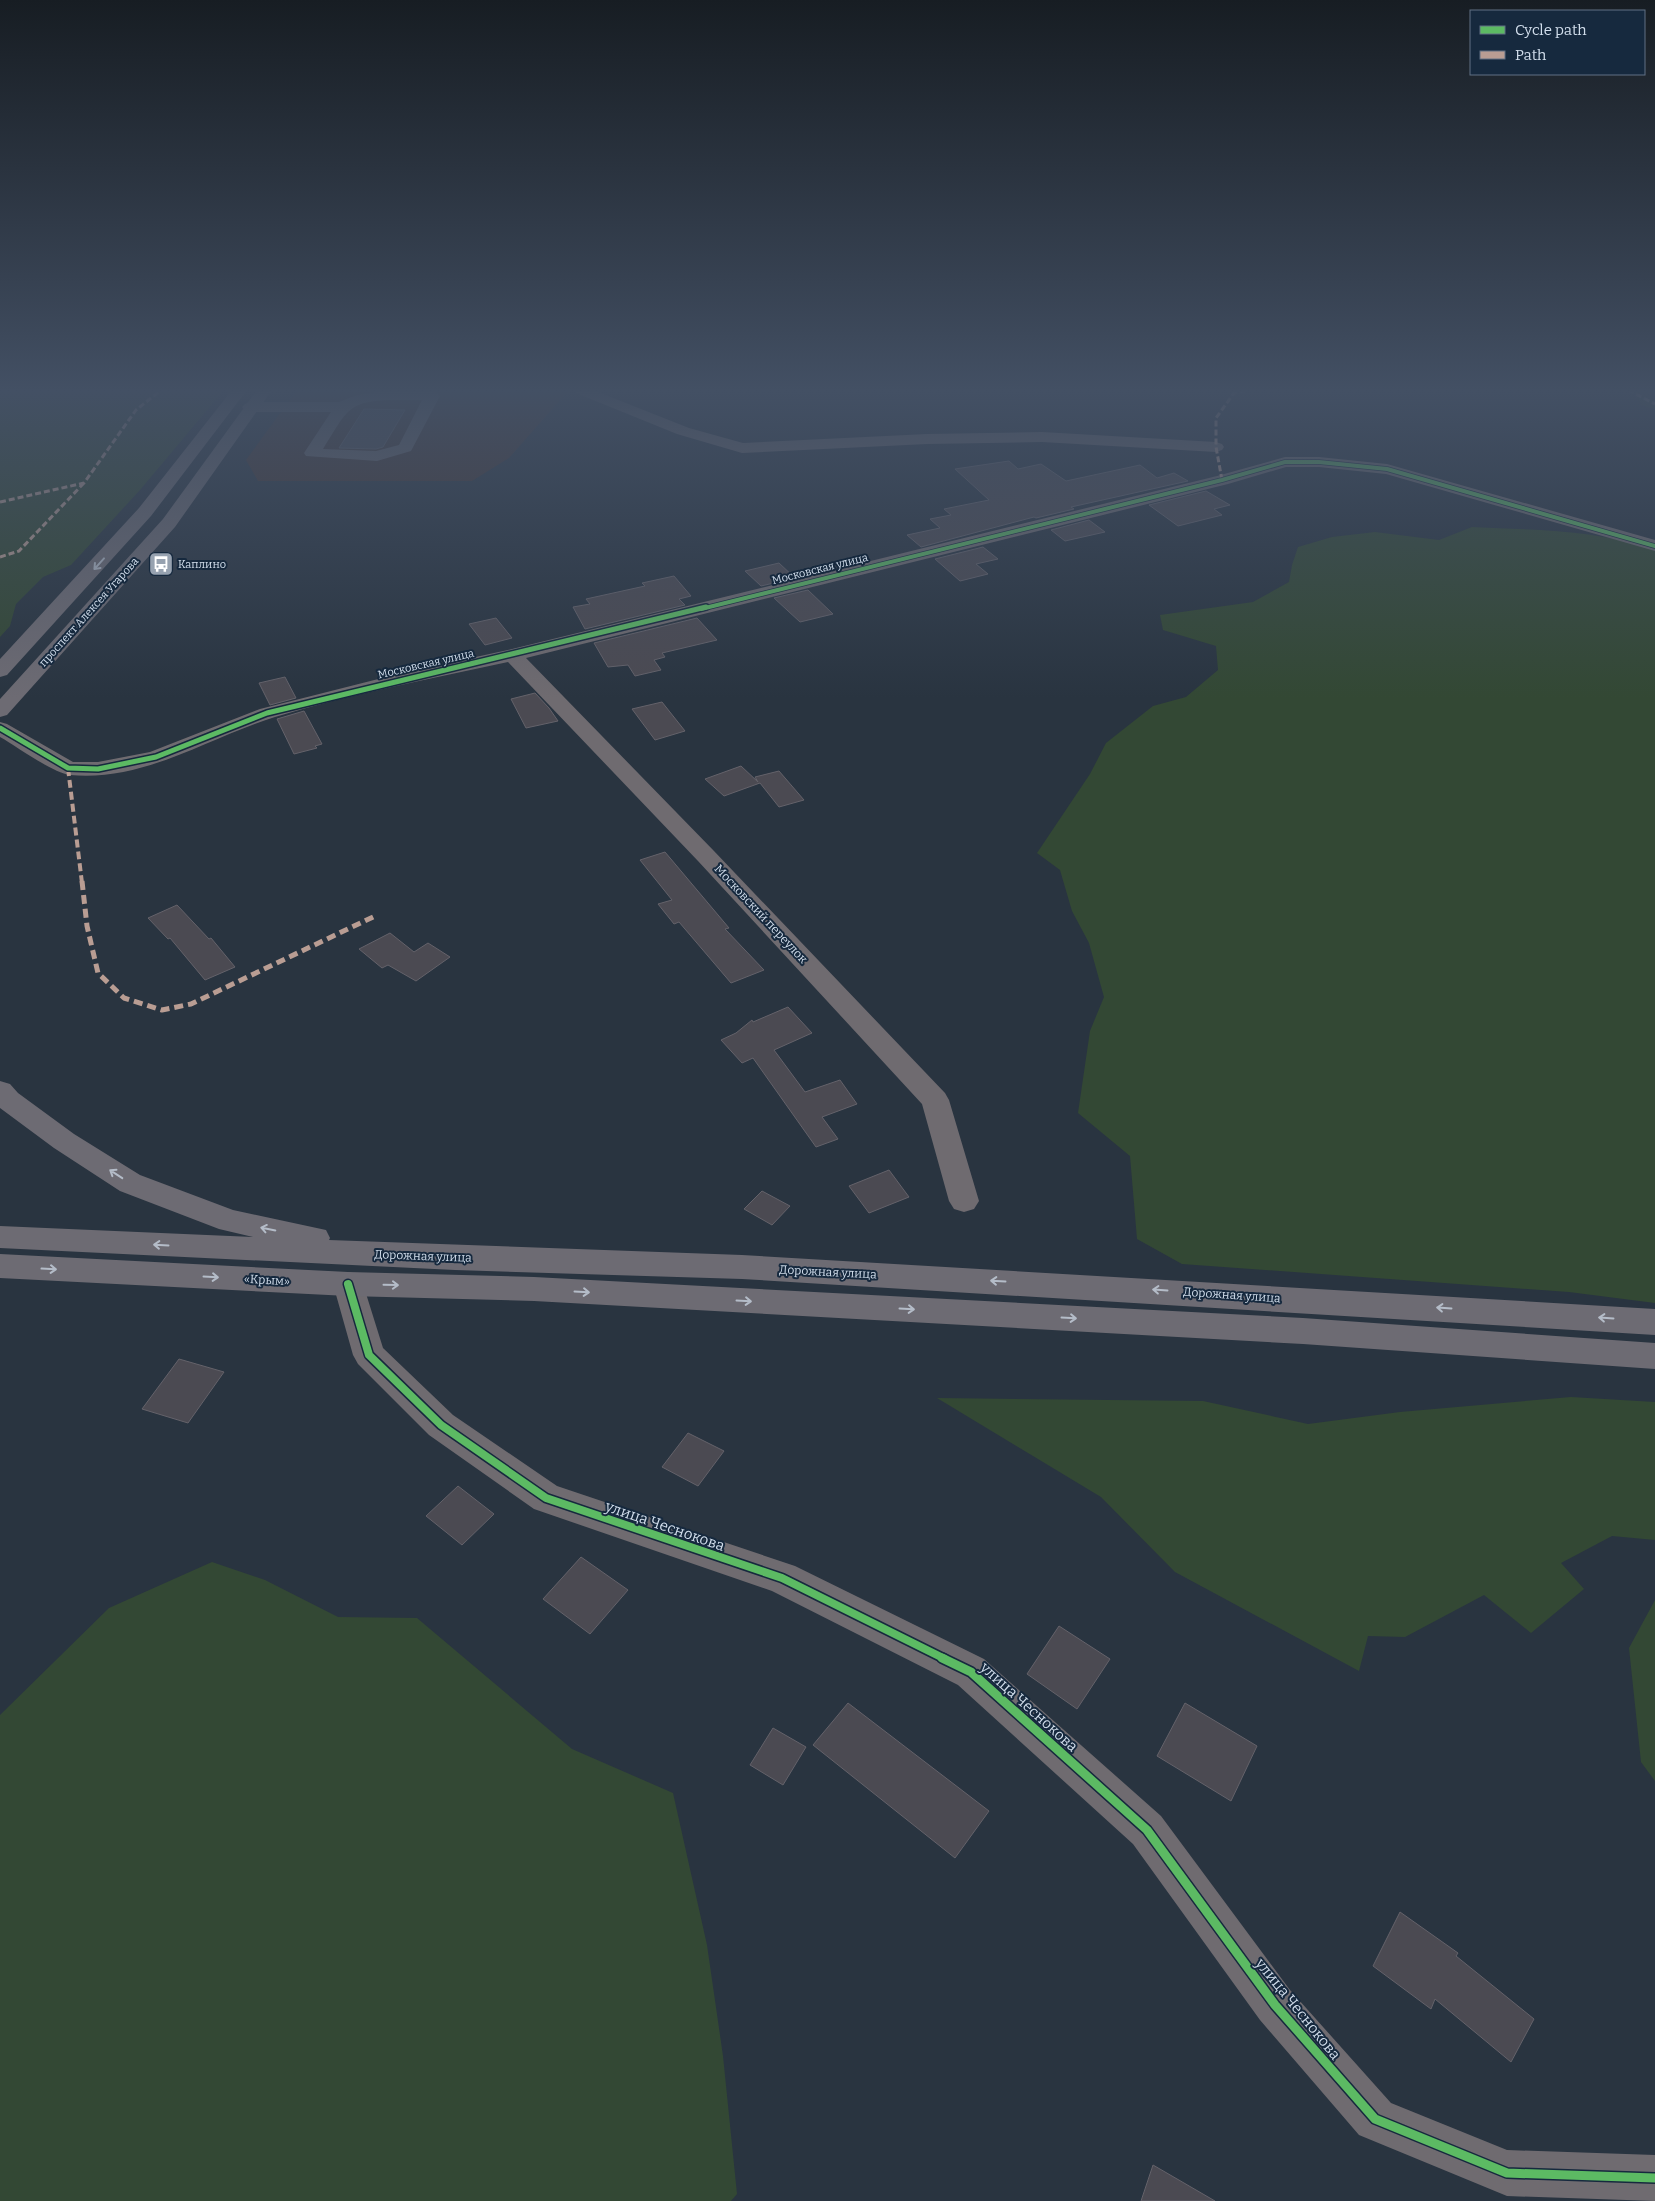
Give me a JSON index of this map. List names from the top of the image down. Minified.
{"streets":{"main road":["проспект Алексея Угарова","Дорожная улица","«Крым»"],"street":["Московская улица","Московский переулок","улица Чеснокова"]},"crossings":[["Московская улица","Московский переулок"],["«Крым»","улица Чеснокова"]],"one_way":["Дорожная улица","«Крым»"],"places":{"bus stop":["Каплино"]},"legend":["Cycle path","Path"]}
